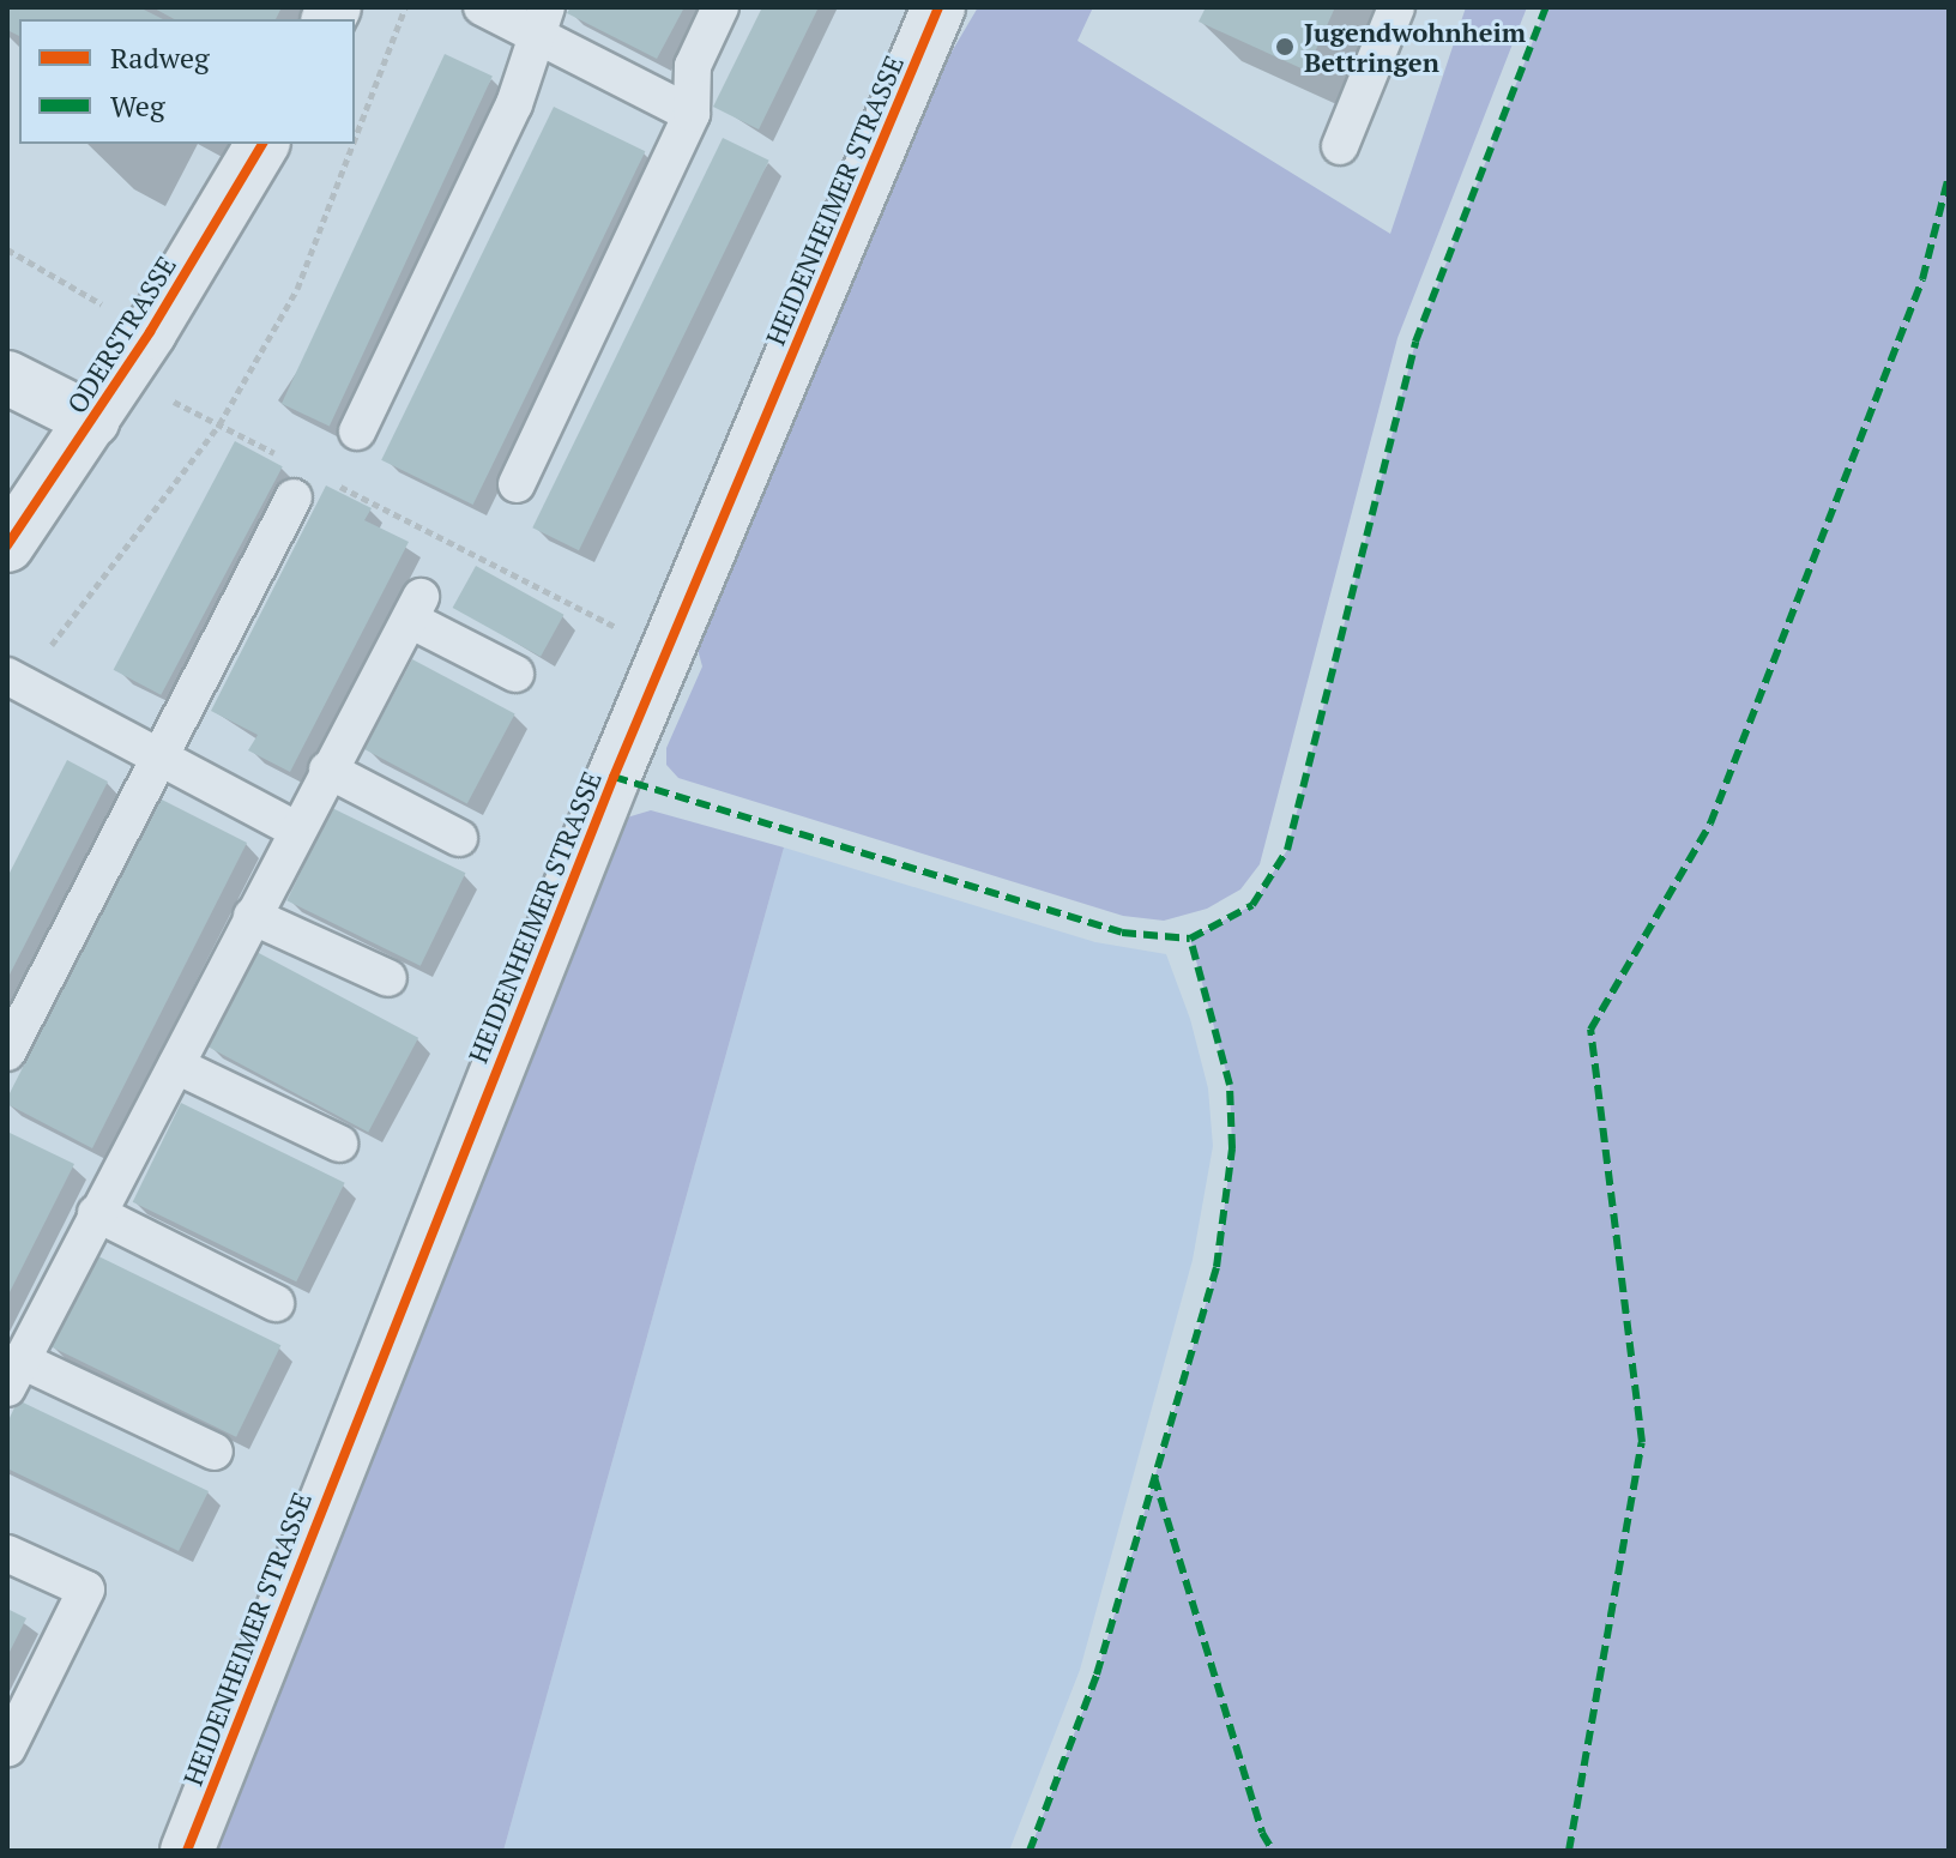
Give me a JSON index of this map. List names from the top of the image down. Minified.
{"streets":{"street":["HEIDENHEIMER STRASSE","ODERSTRASSE"]},"places":["Jugendwohnheim Bettringen"],"legend":["Radweg","Weg"]}
